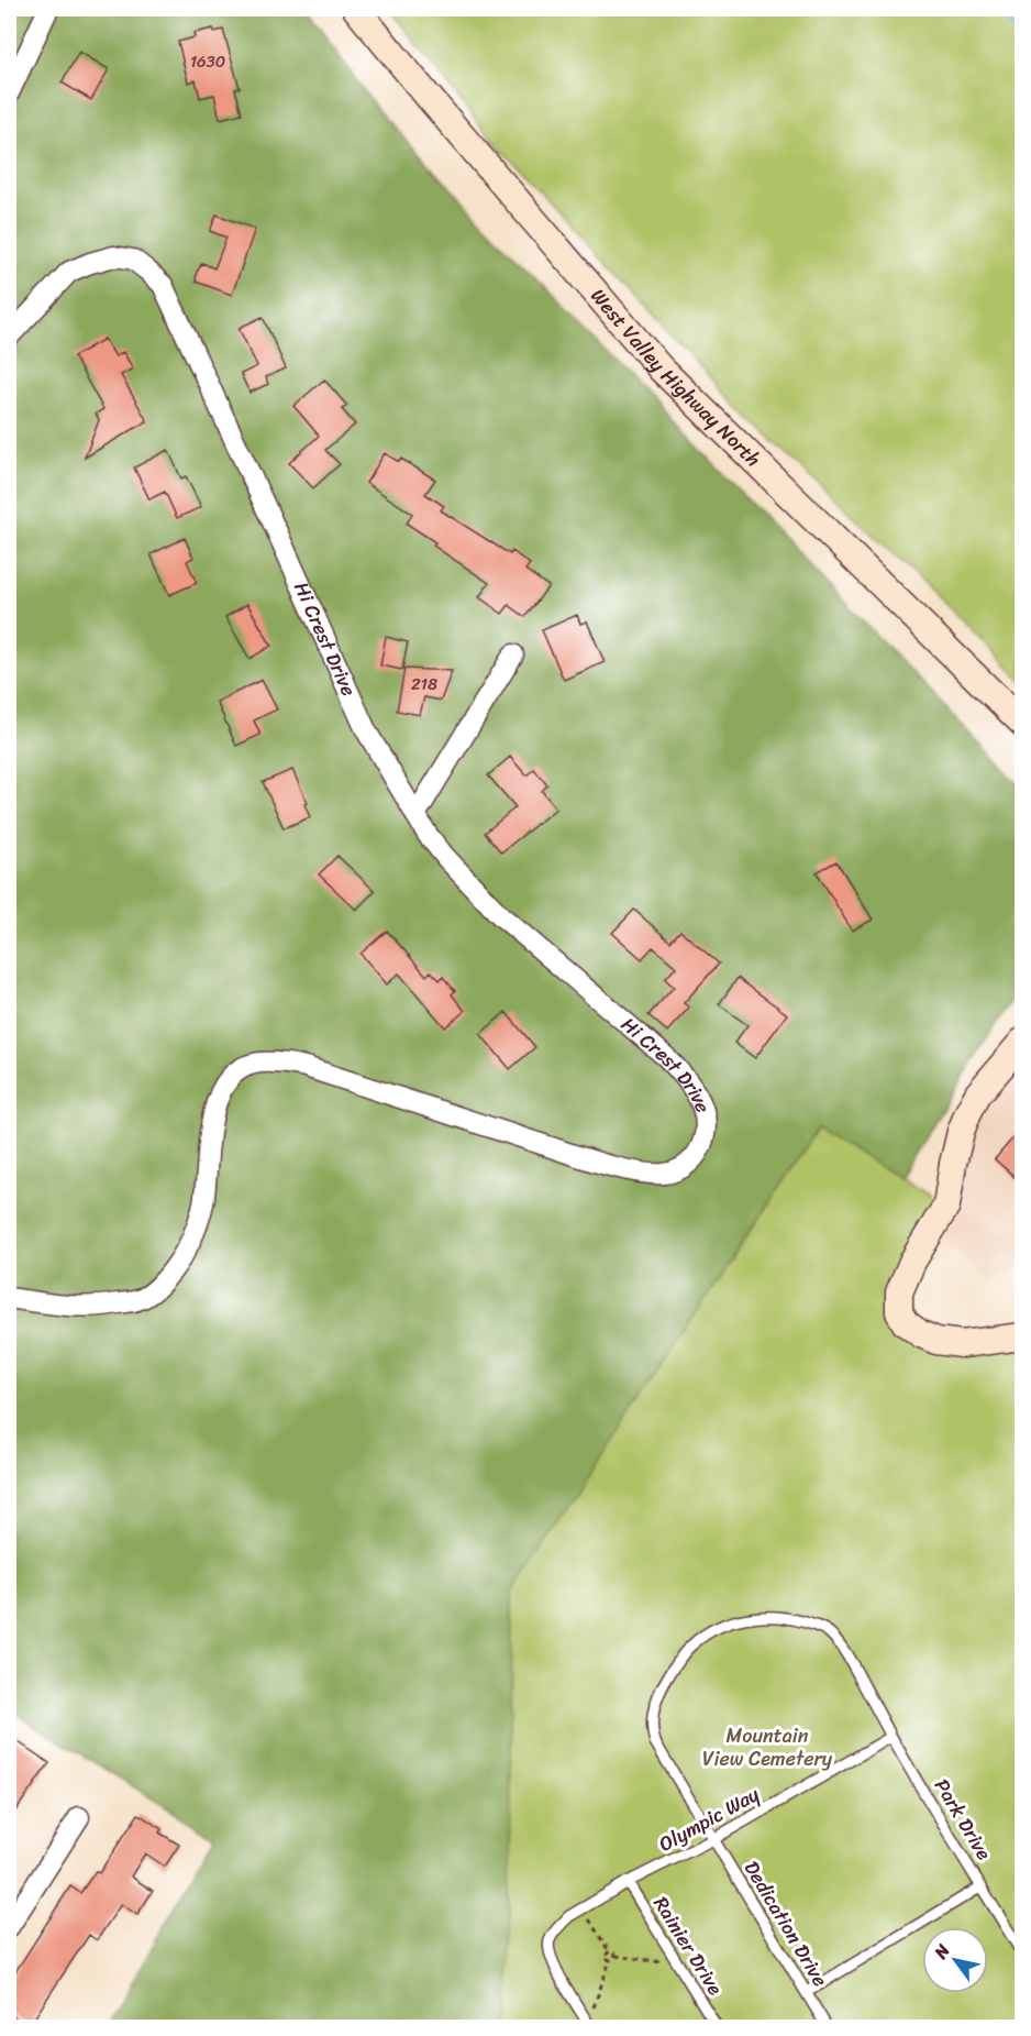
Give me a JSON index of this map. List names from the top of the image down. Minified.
{"streets":{"main road":["West Valley Highway North"],"street":["Hi Crest Drive"],"lane":["Olympic Way","Park Drive","Dedication Drive","Rainier Drive"]},"crossings":[["Olympic Way","Park Drive"],["Olympic Way","Dedication Drive"],["Olympic Way","Rainier Drive"],["Park Drive","Dedication Drive"]],"parks":["Mountain View Cemetery"],"house_numbers":["1630","218"],"north":"top left"}
